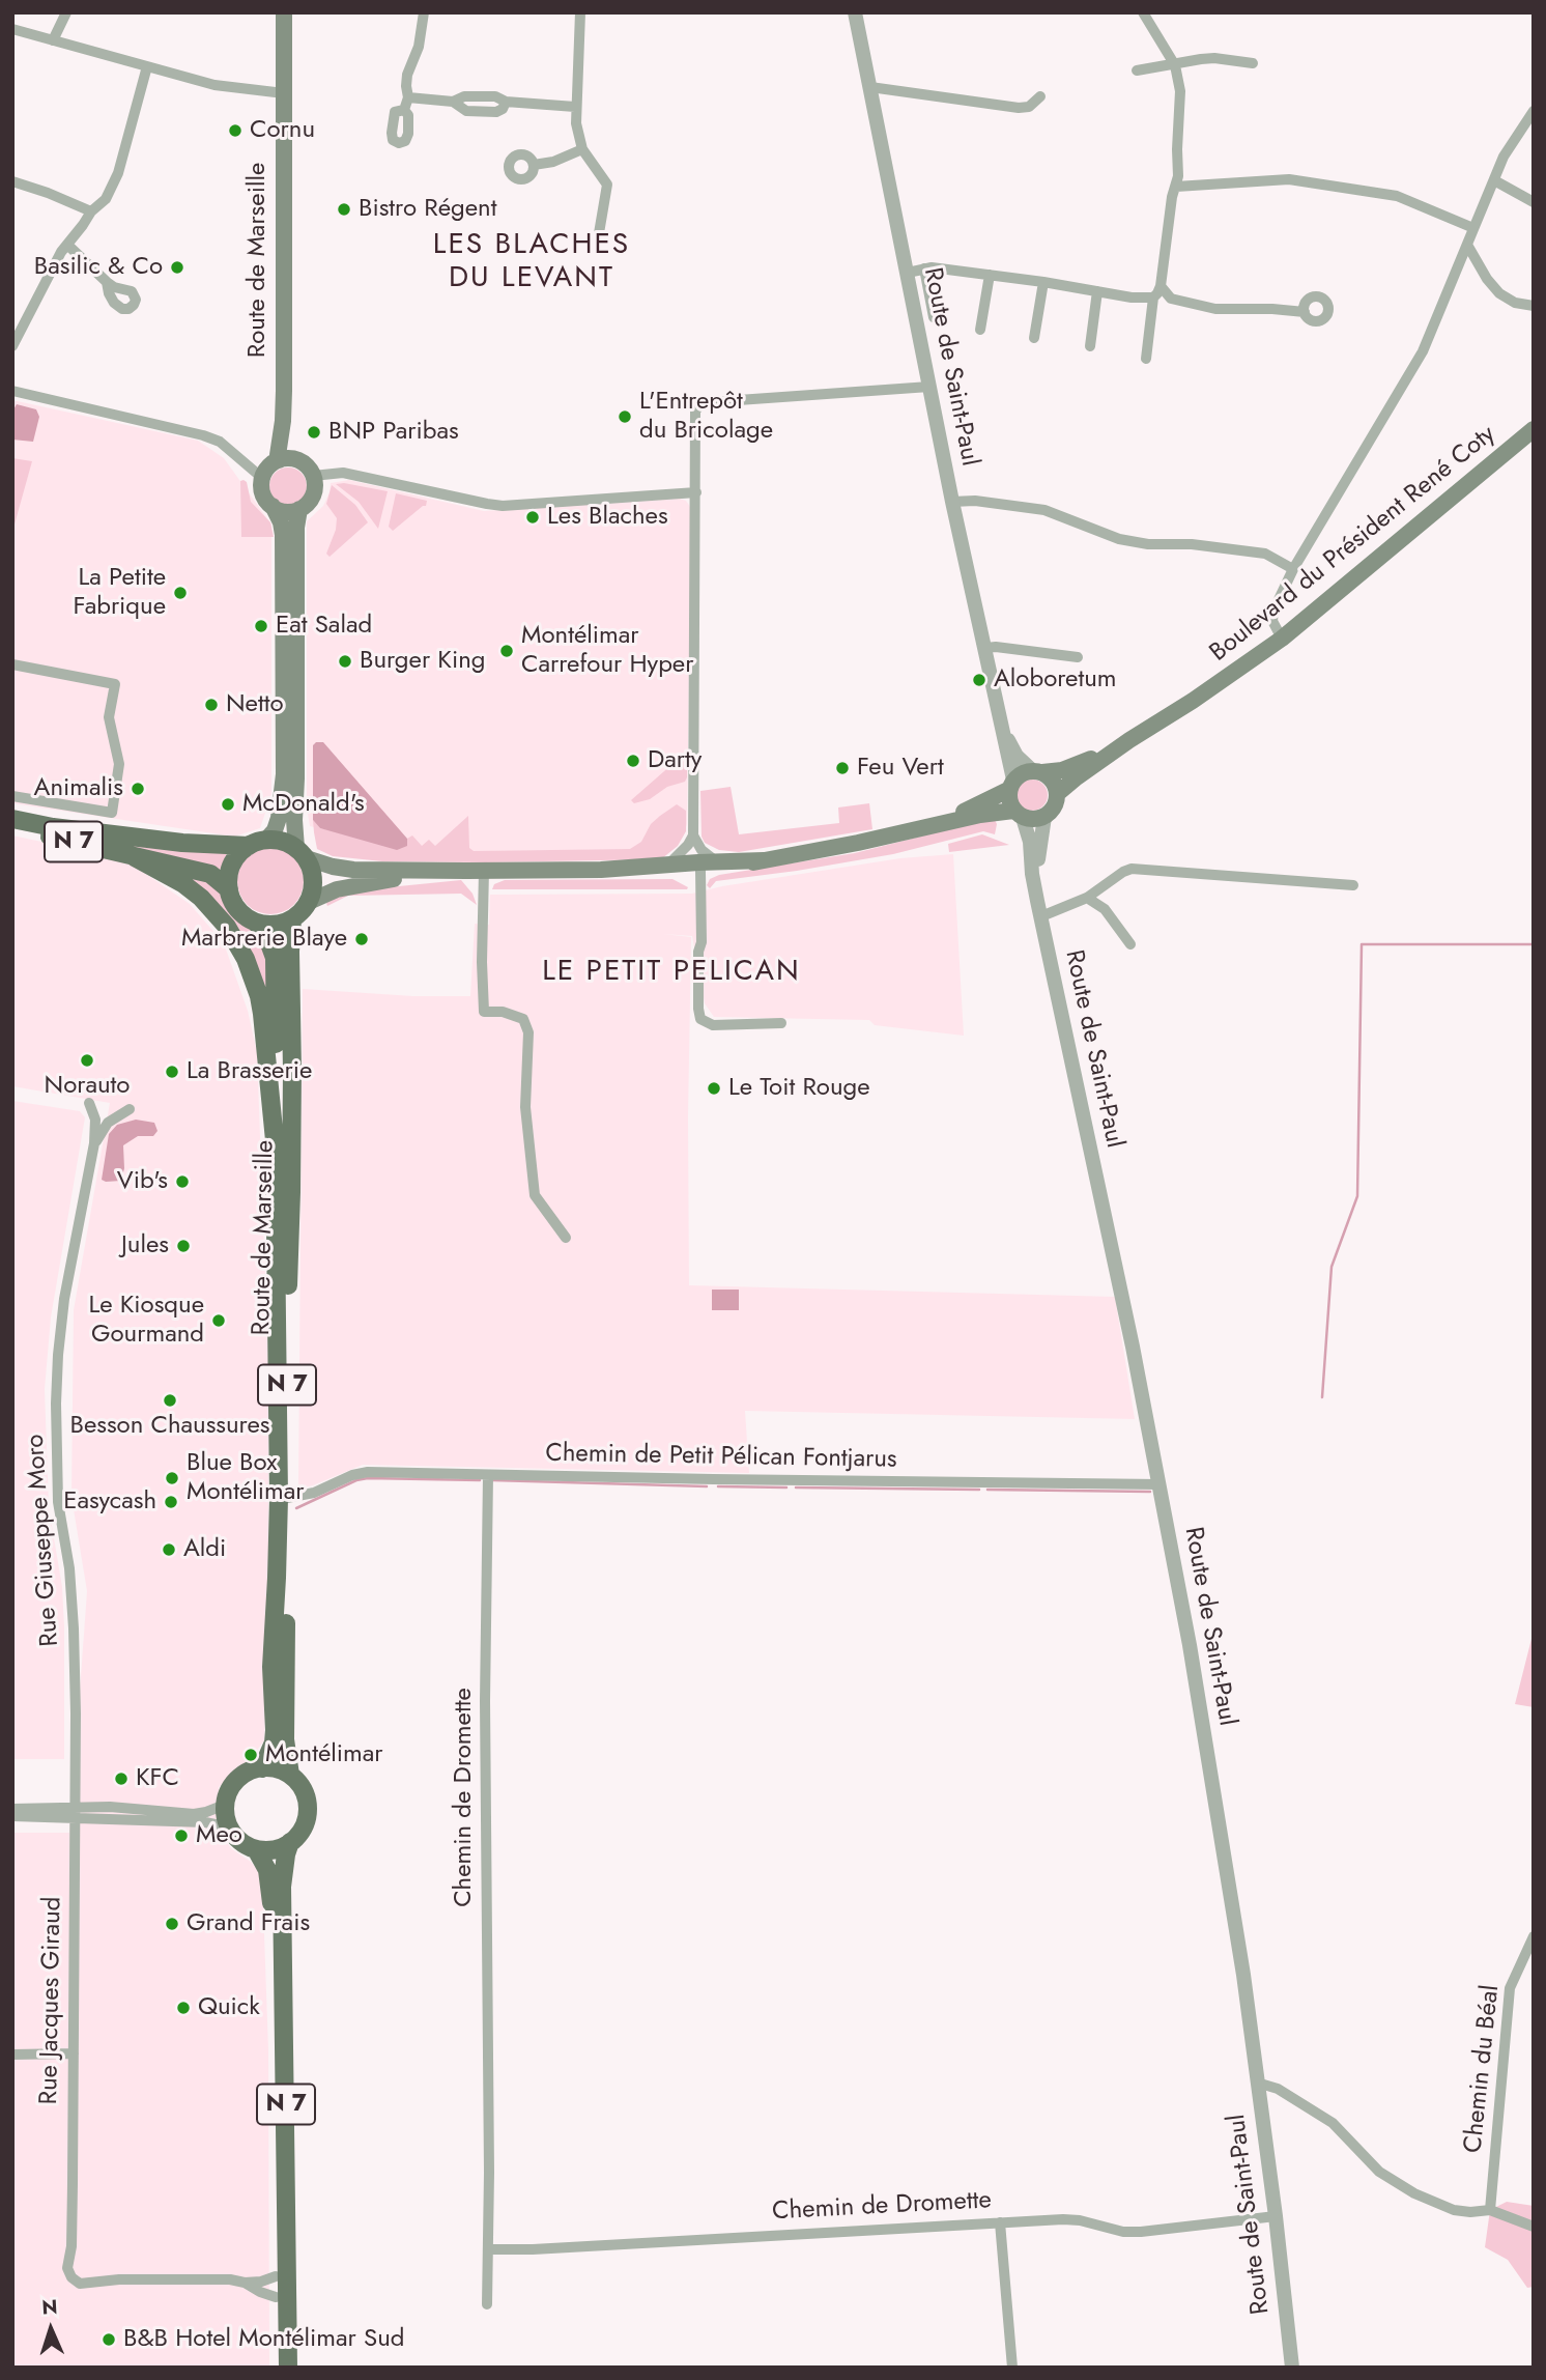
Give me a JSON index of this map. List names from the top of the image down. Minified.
{"streets":{"main road":["Route de Marseille","Boulevard du Président René Coty","N 7"],"street":["Route de Saint-Paul","Chemin de Petit Pélican Fontjarus","Rue Giuseppe Moro","Chemin de Dromette","Rue Jacques Giraud","Chemin du Béal"]},"crossings":[["Route de Marseille","N 7"],["Route de Marseille","Chemin de Petit Pélican Fontjarus"],["Route de Saint-Paul","Boulevard du Président René Coty"],["Route de Saint-Paul","Chemin de Petit Pélican Fontjarus"],["Route de Saint-Paul","Chemin de Dromette"],["Chemin de Petit Pélican Fontjarus","Chemin de Dromette"],["Rue Giuseppe Moro","Rue Jacques Giraud"]],"districts":["LES BLACHES DU LEVANT","LE PETIT PELICAN"],"places":["Cornu","Bistro Régent","Basilic & Co","L'Entrepôt du Bricolage","BNP Paribas","Les Blaches","La Petite Fabrique","Eat Salad","Montélimar Carrefour Hyper","Burger King","Aloboretum","Netto","Darty","Feu Vert","Animalis","McDonald's","Marbrerie Blaye","Norauto","La Brasserie","Le Toit Rouge","Vib's","Jules","Le Kiosque Gourmand","Besson Chaussures","Blue Box Montélimar","Easycash","Aldi","Montélimar","KFC","Meo","Grand Frais","Quick","B&B Hotel Montélimar Sud"],"north":"top"}
